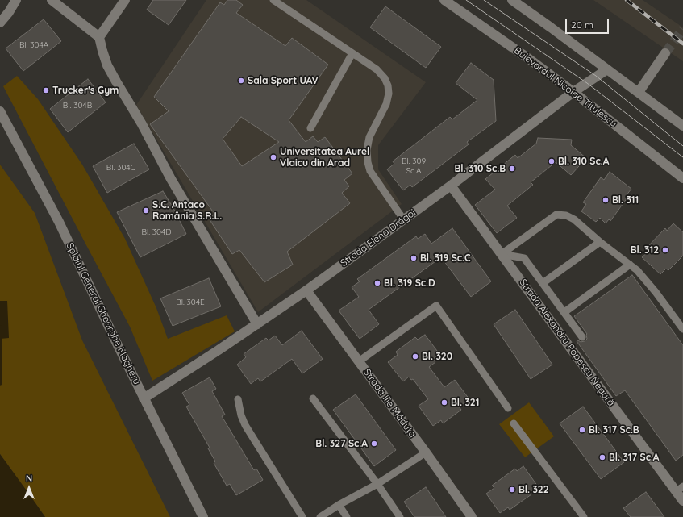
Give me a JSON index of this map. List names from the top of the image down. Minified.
{"streets":{"street":["Bulevardul Nicolae Titulescu","Strada Elena Drăgoi","Splaiul General Gheorghe Magheru","Strada Alexandru Popescu Negură","Strada Ilie Măduța"]},"crossings":[["Bulevardul Nicolae Titulescu","Strada Elena Drăgoi"],["Strada Elena Drăgoi","Splaiul General Gheorghe Magheru"],["Strada Elena Drăgoi","Strada Alexandru Popescu Negură"],["Strada Elena Drăgoi","Strada Ilie Măduța"]],"places":["Sala Sport UAV","Trucker's Gym","Universitatea Aurel Vlaicu din Arad","Bl. 310 Sc.A","Bl. 310 Sc.B","Bl. 311","S.C. Antaco România S.R.L.","Bl. 312","Bl. 319 Sc.C","Bl. 319 Sc.D","Bl. 320","Bl. 321","Bl. 317 Sc.B","Bl. 327 Sc.A","Bl. 317 Sc.A","Bl. 322"],"house_numbers":["Bl. 304A","Bl. 304B","Bl. 309 Sc.A","Bl. 304C","Bl. 304D","Bl. 304E"],"scale_bar":"20 m","north":"top"}
